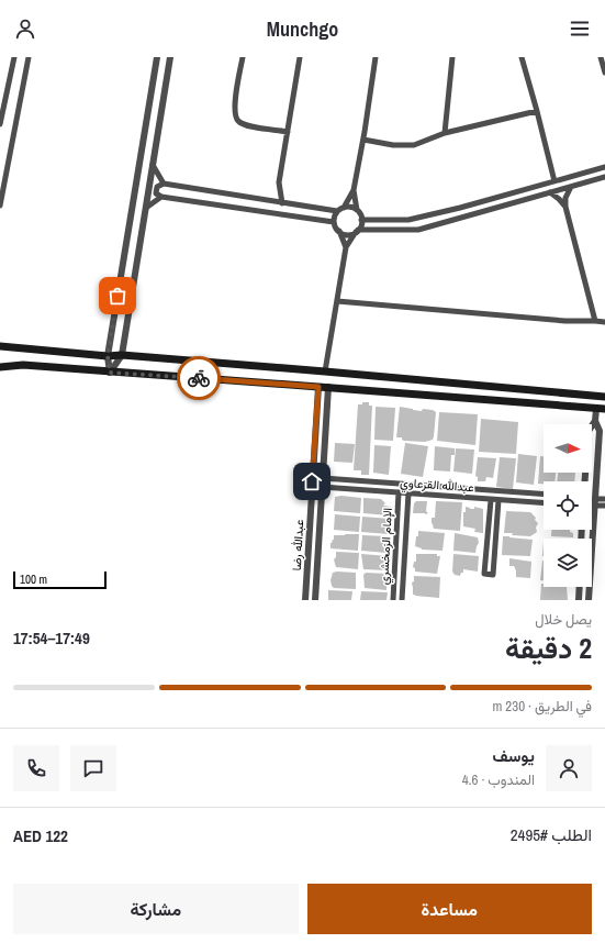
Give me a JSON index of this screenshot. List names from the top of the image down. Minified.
{"streets":{"street":["عبدالله القرعاوي","عبدالله رضا","الإمام الزمخشري"]},"crossings":[["عبدالله القرعاوي","عبدالله رضا"],["عبدالله القرعاوي","الإمام الزمخشري"]],"scale_bar":"100 m","north":"right","page":{"header":"Munchgo","scale":"100 m","heading":["2 دقيقة","يصل خلال","17:49–17:54"],"panel":["يوسف","المندوب · 4.6","الطلب #2495","AED 122"],"bar":"في الطريق · 230 m","buttons":["مساعدة","مشاركة"]}}
